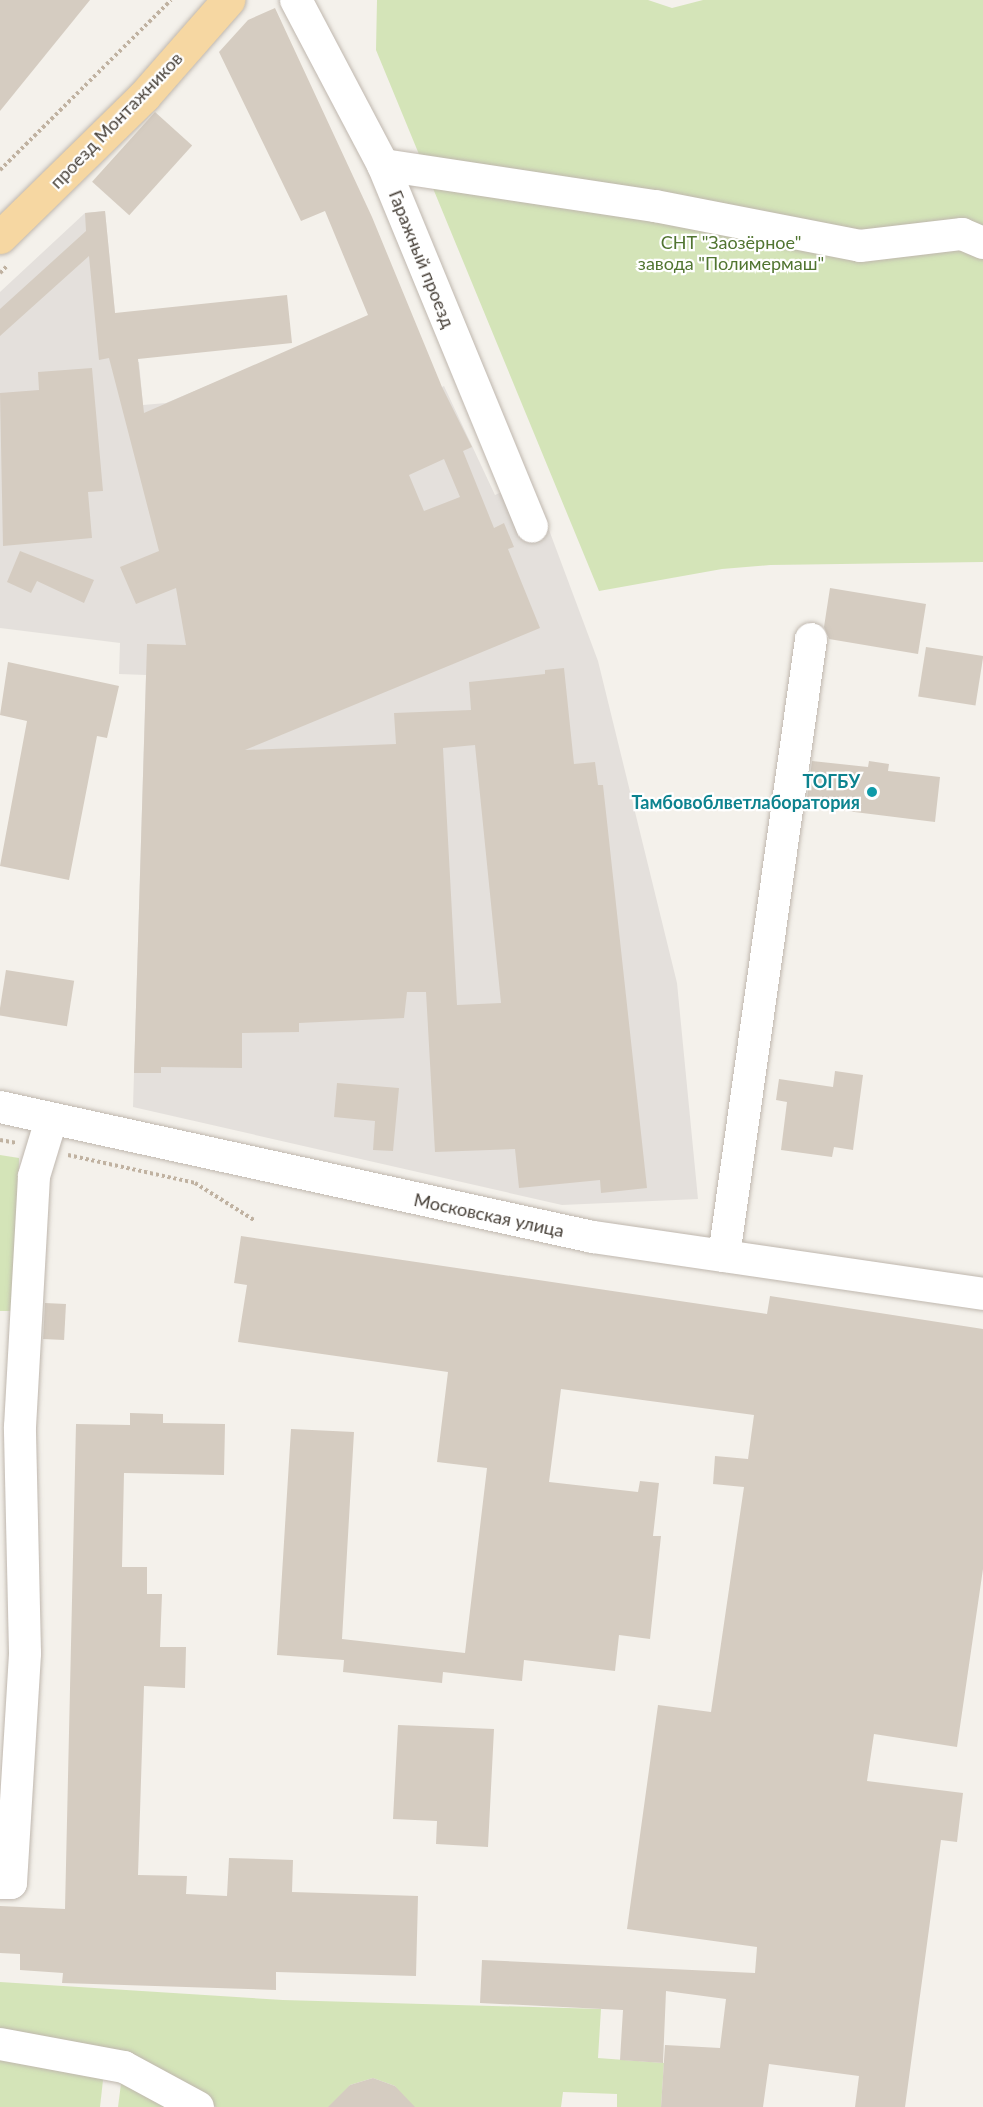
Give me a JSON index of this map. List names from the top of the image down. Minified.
{"streets":{"main road":["проезд Монтажников"],"street":["Гаражный проезд","Московская улица"]},"parks":["СНТ \"Заозёрное\" завода \"Полимермаш\""],"places":["ТОГБУ Тамбовоблветлаборатория"]}
